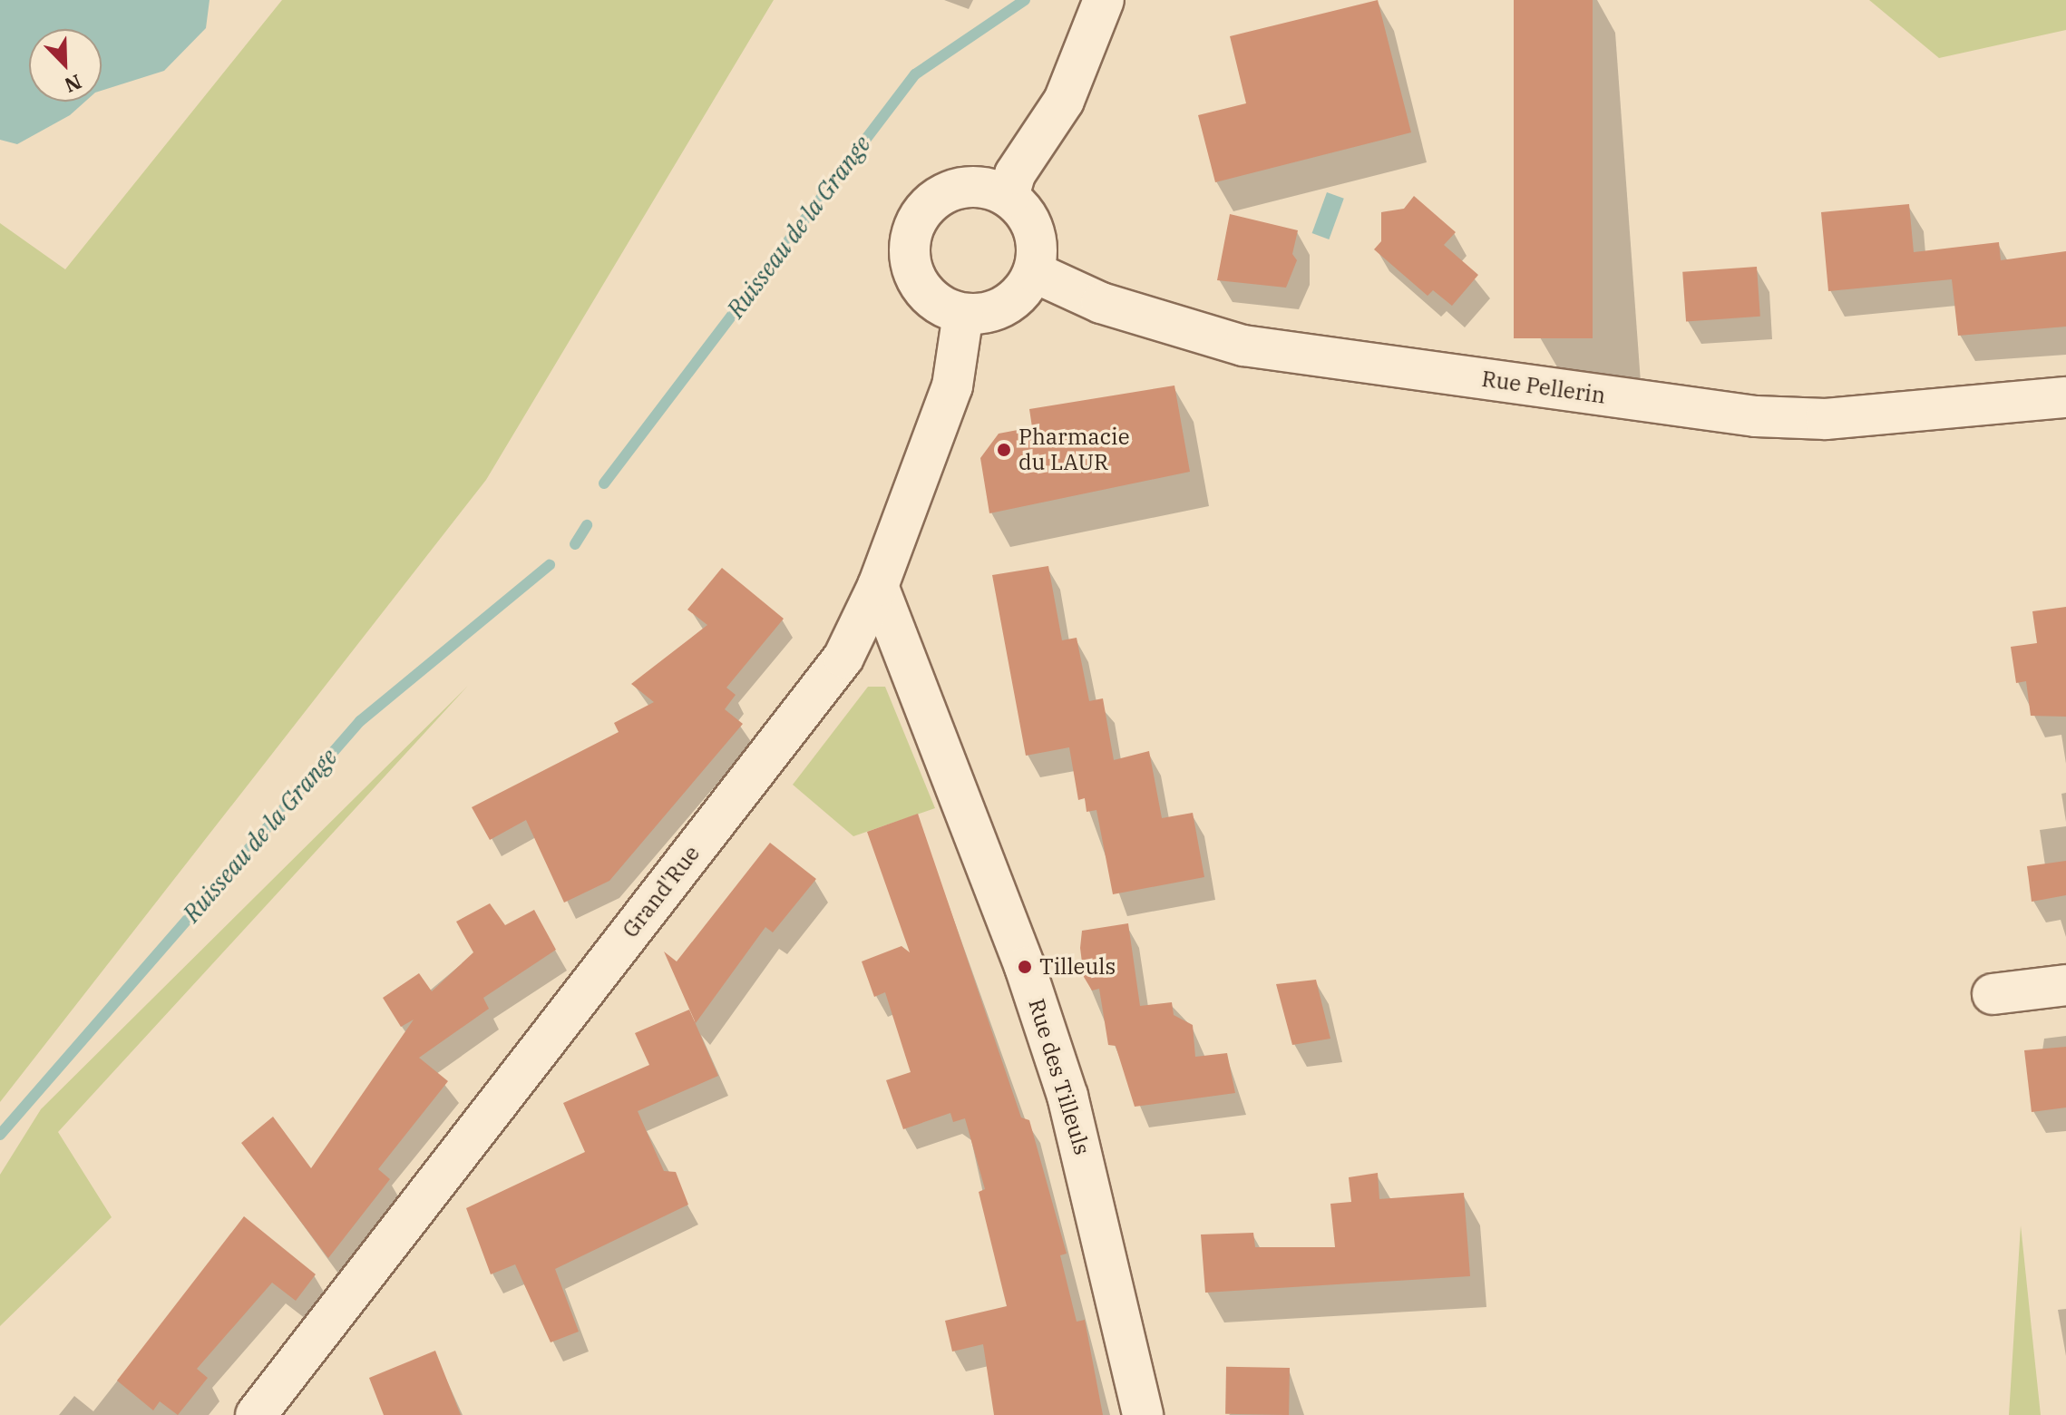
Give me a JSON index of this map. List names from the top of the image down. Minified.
{"streets":{"street":["Rue Pellerin","Grand'Rue","Rue des Tilleuls"]},"crossings":[["Rue Pellerin","Grand'Rue"],["Grand'Rue","Rue des Tilleuls"]],"water":["Ruisseau de la Grange"],"places":["Pharmacie du LAUR","Tilleuls"],"north":"bottom right"}
